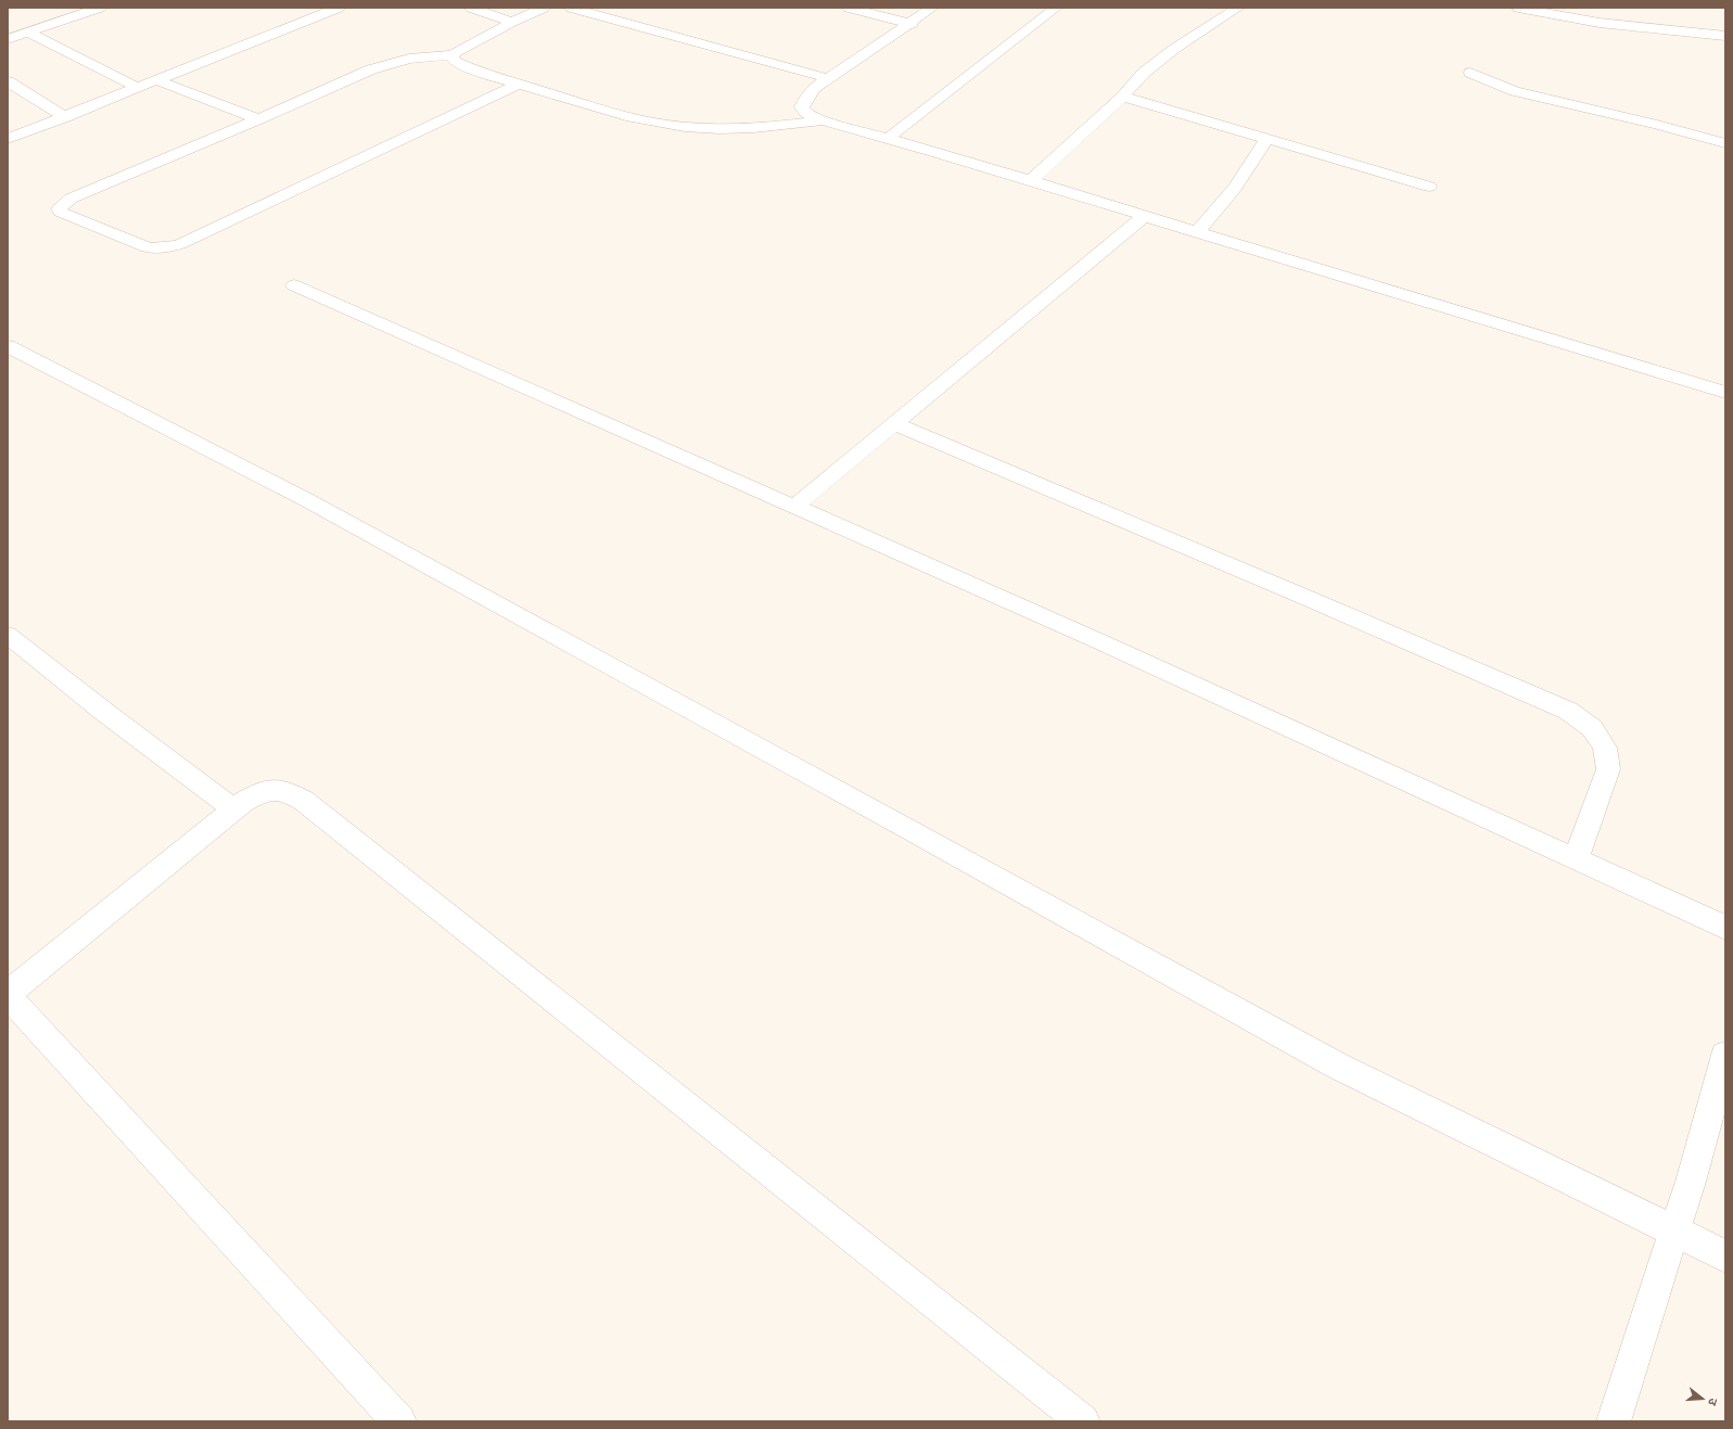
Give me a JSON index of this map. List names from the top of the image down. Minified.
{"north":"right"}
